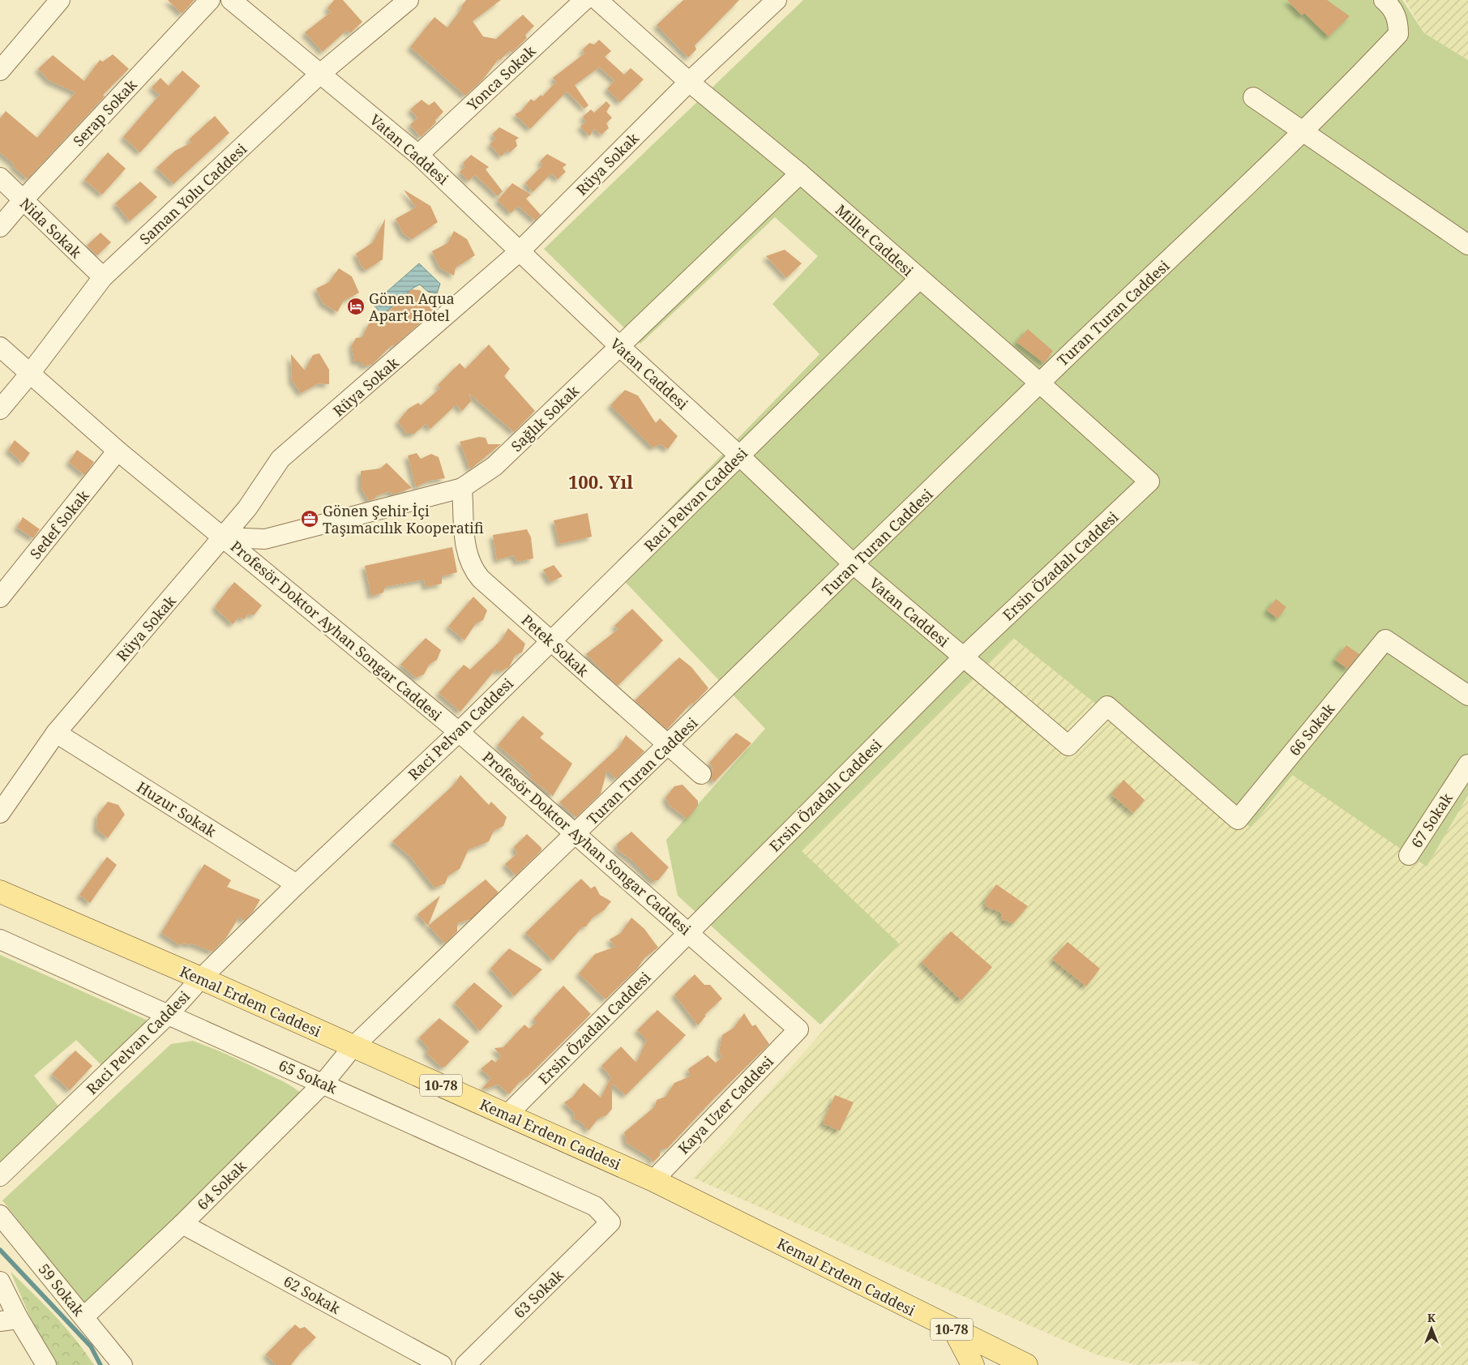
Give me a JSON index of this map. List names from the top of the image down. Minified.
{"streets":{"main road":["Kemal Erdem Caddesi","10-78"],"street":["Yonca Sokak","Serap Sokak","Vatan Caddesi","Rüya Sokak","Saman Yolu Caddesi","Nida Sokak","Millet Caddesi","Turan Turan Caddesi","Sağlık Sokak","Raci Pelvan Caddesi","Sedef Sokak","Ersin Özadalı Caddesi","Profesör Doktor Ayhan Songar Caddesi","Petek Sokak","66 Sokak","Huzur Sokak","67 Sokak","65 Sokak","Kaya Uzer Caddesi","64 Sokak","59 Sokak","63 Sokak","62 Sokak"]},"crossings":[["Yonca Sokak","Vatan Caddesi"],["Serap Sokak","Nida Sokak"],["Vatan Caddesi","Rüya Sokak"],["Vatan Caddesi","Saman Yolu Caddesi"],["Vatan Caddesi","Turan Turan Caddesi"],["Vatan Caddesi","Sağlık Sokak"],["Vatan Caddesi","Raci Pelvan Caddesi"],["Vatan Caddesi","Ersin Özadalı Caddesi"],["Vatan Caddesi","66 Sokak"],["Rüya Sokak","Millet Caddesi"],["Rüya Sokak","Sağlık Sokak"],["Rüya Sokak","Profesör Doktor Ayhan Songar Caddesi"],["Rüya Sokak","Huzur Sokak"],["Saman Yolu Caddesi","Nida Sokak"],["Saman Yolu Caddesi","Profesör Doktor Ayhan Songar Caddesi"],["Millet Caddesi","Turan Turan Caddesi"],["Millet Caddesi","Sağlık Sokak"],["Millet Caddesi","Raci Pelvan Caddesi"],["Millet Caddesi","Ersin Özadalı Caddesi"],["Turan Turan Caddesi","Profesör Doktor Ayhan Songar Caddesi"],["Turan Turan Caddesi","Petek Sokak"],["Turan Turan Caddesi","Kemal Erdem Caddesi"],["Turan Turan Caddesi","64 Sokak"],["Sağlık Sokak","Profesör Doktor Ayhan Songar Caddesi"],["Sağlık Sokak","Petek Sokak"],["Raci Pelvan Caddesi","Profesör Doktor Ayhan Songar Caddesi"],["Raci Pelvan Caddesi","Petek Sokak"],["Raci Pelvan Caddesi","Huzur Sokak"],["Raci Pelvan Caddesi","Kemal Erdem Caddesi"],["Raci Pelvan Caddesi","65 Sokak"],["Sedef Sokak","Profesör Doktor Ayhan Songar Caddesi"],["Ersin Özadalı Caddesi","Profesör Doktor Ayhan Songar Caddesi"],["Ersin Özadalı Caddesi","Kemal Erdem Caddesi"],["Profesör Doktor Ayhan Songar Caddesi","Kaya Uzer Caddesi"],["Kemal Erdem Caddesi","Kaya Uzer Caddesi"],["Kemal Erdem Caddesi","64 Sokak"],["65 Sokak","64 Sokak"],["65 Sokak","63 Sokak"],["64 Sokak","59 Sokak"],["64 Sokak","62 Sokak"]],"districts":["100. Yıl"],"places":{"hotel":["Gönen Aqua Apart Hotel"],"office":["Gönen Şehir İçi Taşımacılık Kooperatifi"]},"north":"top"}
